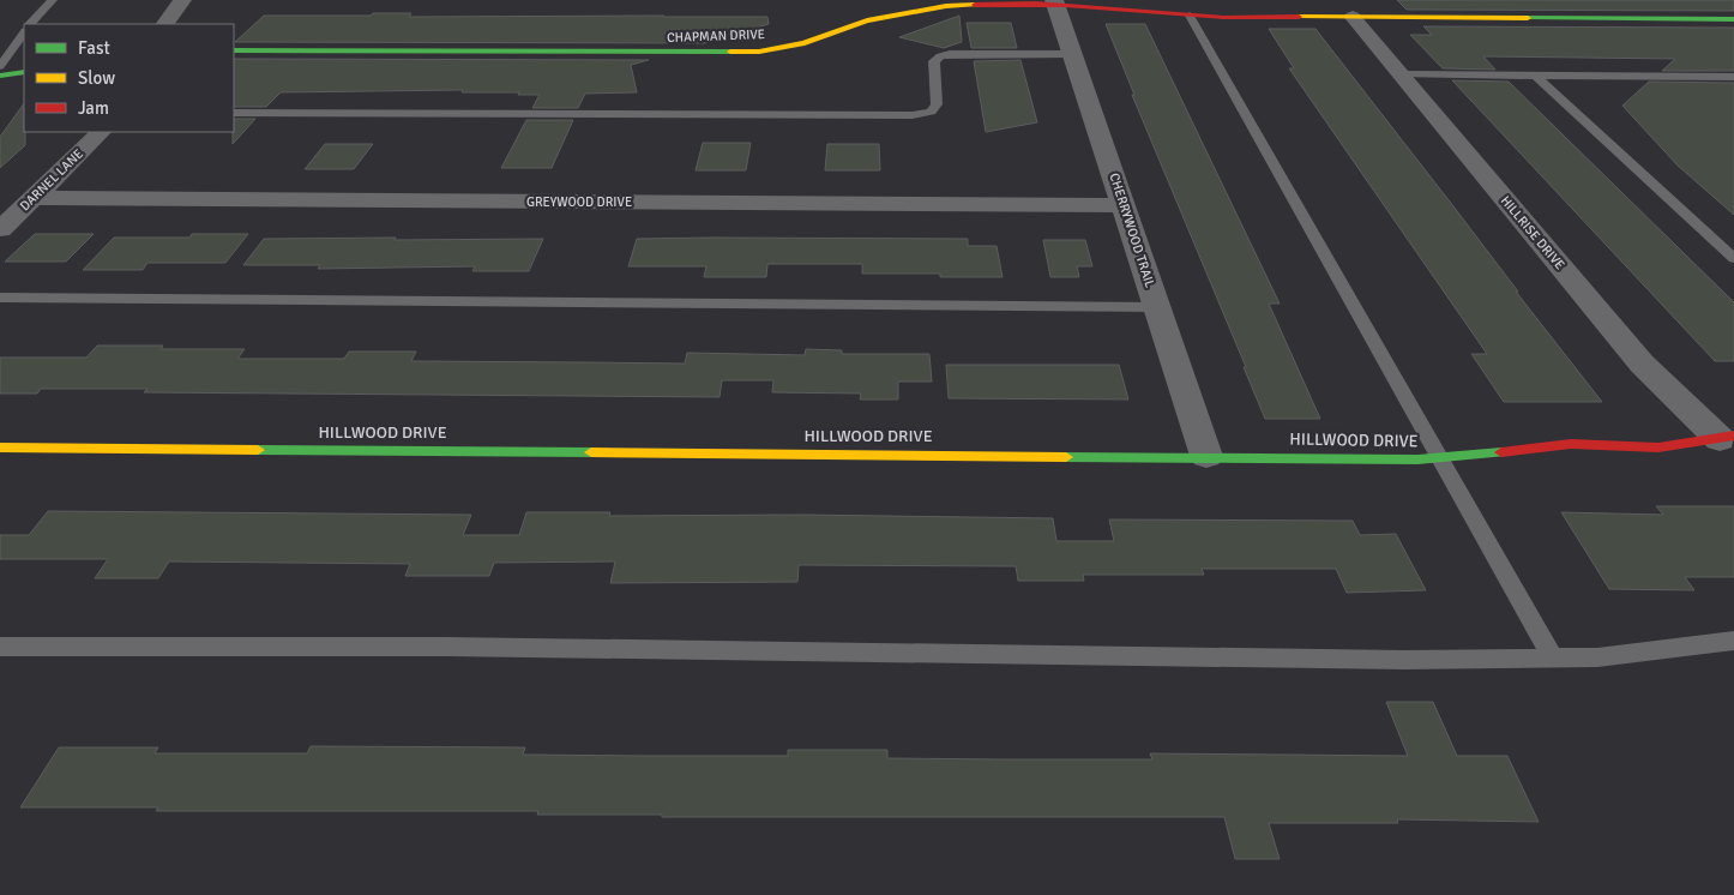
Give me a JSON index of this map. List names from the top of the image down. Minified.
{"streets":{"street":["CHAPMAN DRIVE","DARNEL LANE","GREYWOOD DRIVE","CHERRYWOOD TRAIL","HILLRISE DRIVE","HILLWOOD DRIVE"]},"crossings":[["CHAPMAN DRIVE","CHERRYWOOD TRAIL"],["CHAPMAN DRIVE","HILLRISE DRIVE"],["DARNEL LANE","GREYWOOD DRIVE"],["GREYWOOD DRIVE","CHERRYWOOD TRAIL"],["CHERRYWOOD TRAIL","HILLWOOD DRIVE"],["HILLRISE DRIVE","HILLWOOD DRIVE"]],"legend":["Fast","Slow","Jam"]}
